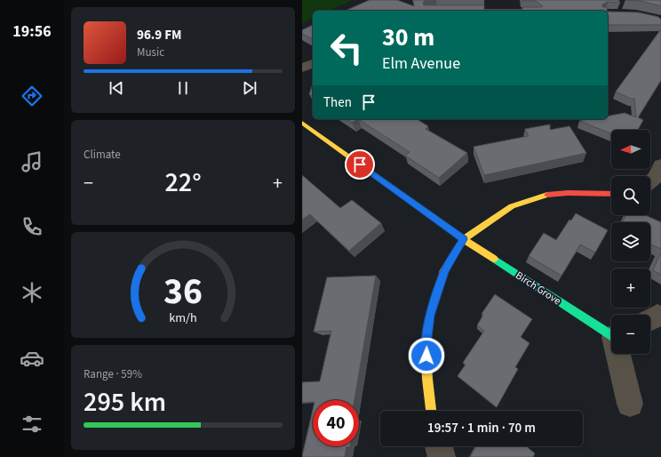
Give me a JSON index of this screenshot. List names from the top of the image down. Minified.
{"streets":{"street":["Birch Grove"]},"north":"left","page":{"tabs":"19:56","turn":["30 m","Elm Avenue"],"song":["96.9 FM","Music"],"then":"Then","tile":["Climate",["Range · 59%","295 km"]],"map_buttons":["+","−"],"heat":["−","22°","+"],"limit":"40","trip":"19:57 · 1 min · 70 m","gauge":["36","km/h"]}}
